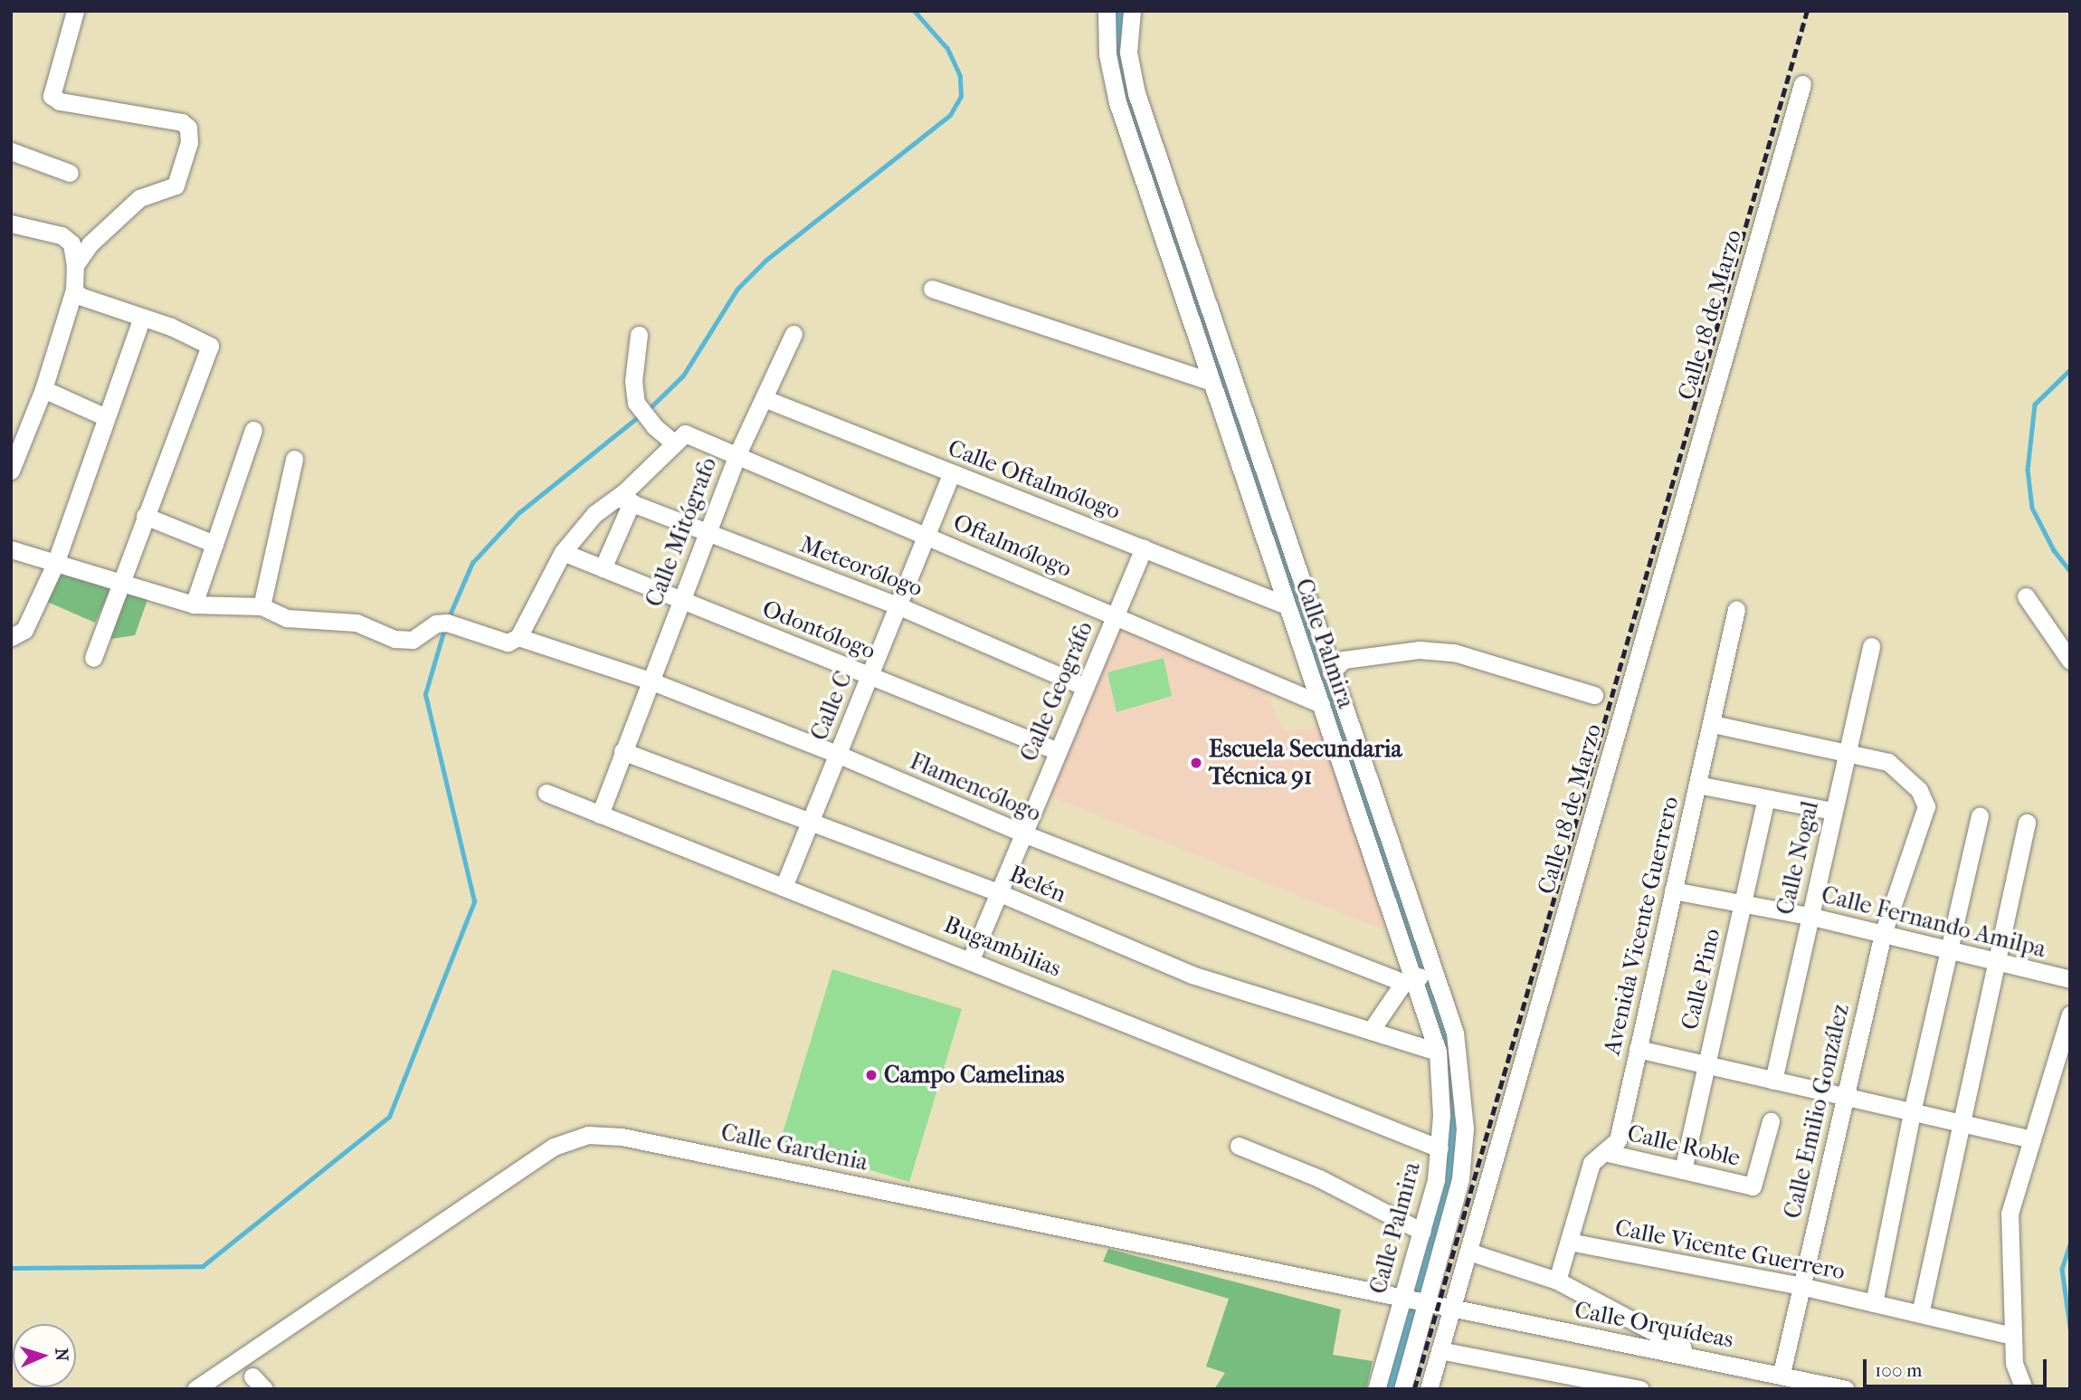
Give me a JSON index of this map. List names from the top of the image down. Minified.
{"streets":{"street":["Calle 18 de Marzo","Calle Oftalmólogo","Calle Mitógrafo","Oftalmólogo","Meteorólogo","Odontólogo","Calle Palmira","Calle Geográfo","Calle C","Flamencólogo","Calle Nogal","Belén","Calle Fernando Amilpa","Avenida Vicente Guerrero","Bugambilias","Calle Pino","Calle Emilio González","Calle Roble","Calle Gardenia","Calle Vicente Guerrero","Calle Orquídeas"]},"crossings":[["Calle 18 de Marzo","Calle Gardenia"],["Calle 18 de Marzo","Calle Orquídeas"],["Calle Oftalmólogo","Calle Mitógrafo"],["Calle Oftalmólogo","Calle Palmira"],["Calle Oftalmólogo","Calle Geográfo"],["Calle Oftalmólogo","Calle C"],["Calle Mitógrafo","Oftalmólogo"],["Calle Mitógrafo","Meteorólogo"],["Calle Mitógrafo","Odontólogo"],["Calle Mitógrafo","Flamencólogo"],["Calle Mitógrafo","Belén"],["Calle Mitógrafo","Bugambilias"],["Oftalmólogo","Calle Palmira"],["Oftalmólogo","Calle Geográfo"],["Oftalmólogo","Calle C"],["Meteorólogo","Calle Geográfo"],["Meteorólogo","Calle C"],["Odontólogo","Calle Geográfo"],["Odontólogo","Calle C"],["Calle Palmira","Flamencólogo"],["Calle Palmira","Belén"],["Calle Palmira","Bugambilias"],["Calle Palmira","Calle Gardenia"],["Calle Geográfo","Flamencólogo"],["Calle Geográfo","Belén"],["Calle Geográfo","Bugambilias"],["Calle C","Flamencólogo"],["Calle C","Belén"],["Calle C","Bugambilias"],["Calle Nogal","Calle Fernando Amilpa"],["Calle Nogal","Calle Emilio González"],["Calle Fernando Amilpa","Avenida Vicente Guerrero"],["Calle Fernando Amilpa","Calle Pino"],["Calle Fernando Amilpa","Calle Emilio González"],["Avenida Vicente Guerrero","Calle Roble"],["Avenida Vicente Guerrero","Calle Vicente Guerrero"],["Calle Pino","Calle Roble"],["Calle Emilio González","Calle Vicente Guerrero"],["Calle Emilio González","Calle Orquídeas"],["Calle Gardenia","Calle Orquídeas"]],"places":["Escuela Secundaria Técnica 91","Campo Camelinas"],"scale_bar":"100 m","north":"right"}
